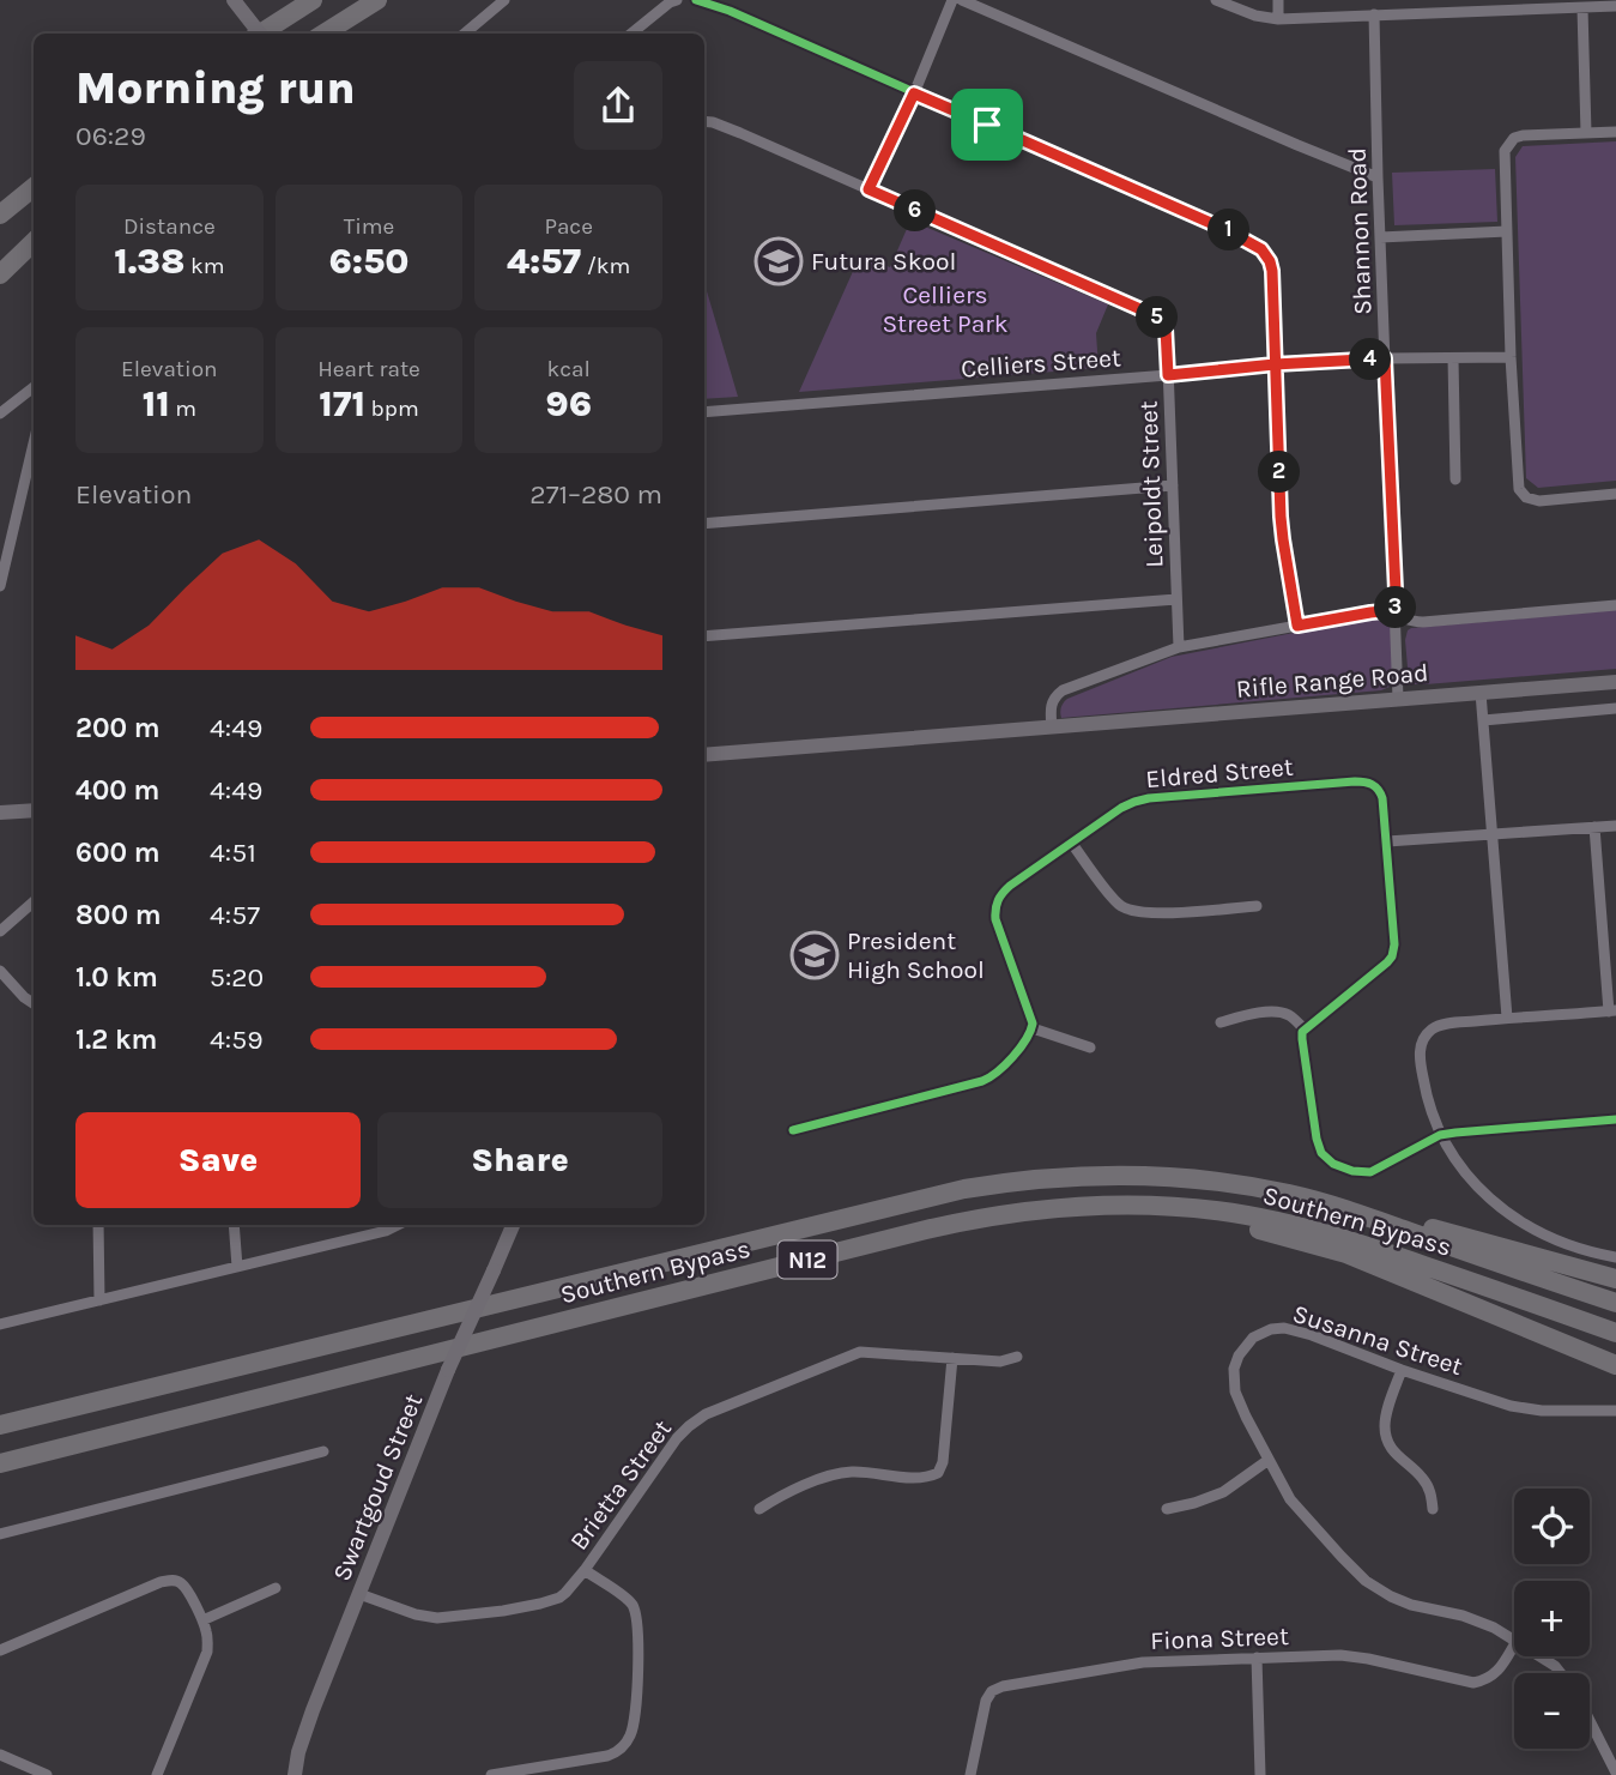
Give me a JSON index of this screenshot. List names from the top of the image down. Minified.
{"streets":{"highway":["Southern Bypass","N12"],"main road":["Rifle Range Road","Swartgoud Street"],"street":["Shannon Road","Celliers Street","Leipoldt Street","Eldred Street","Susanna Street","Brietta Street","Fiona Street"]},"crossings":[["Shannon Road","Celliers Street"],["Shannon Road","Rifle Range Road"],["Celliers Street","Leipoldt Street"],["Leipoldt Street","Rifle Range Road"],["Brietta Street","Swartgoud Street"]],"parks":["Celliers Street Park"],"places":{"school or university":["Futura Skool","President High School"]},"page":{"heading":["Morning run","06:29"],"stats":[["Distance","1.38 km"],["Time","6:50"],["Pace","4:57 /km"],["Elevation","11 m"],["Heart rate","171 bpm"],["kcal","96"]],"pins":["6","1","5","4","2","3"],"chart":["Elevation","271–280 m"],"list":[{"name":"200 m","note":"4:49"},{"name":"400 m","note":"4:49"},{"name":"600 m","note":"4:51"},{"name":"800 m","note":"4:57"},{"name":"1.0 km","note":"5:20"},{"name":"1.2 km","note":"4:59"}],"buttons":["Save","Share"],"map_buttons":["+","−"]}}
